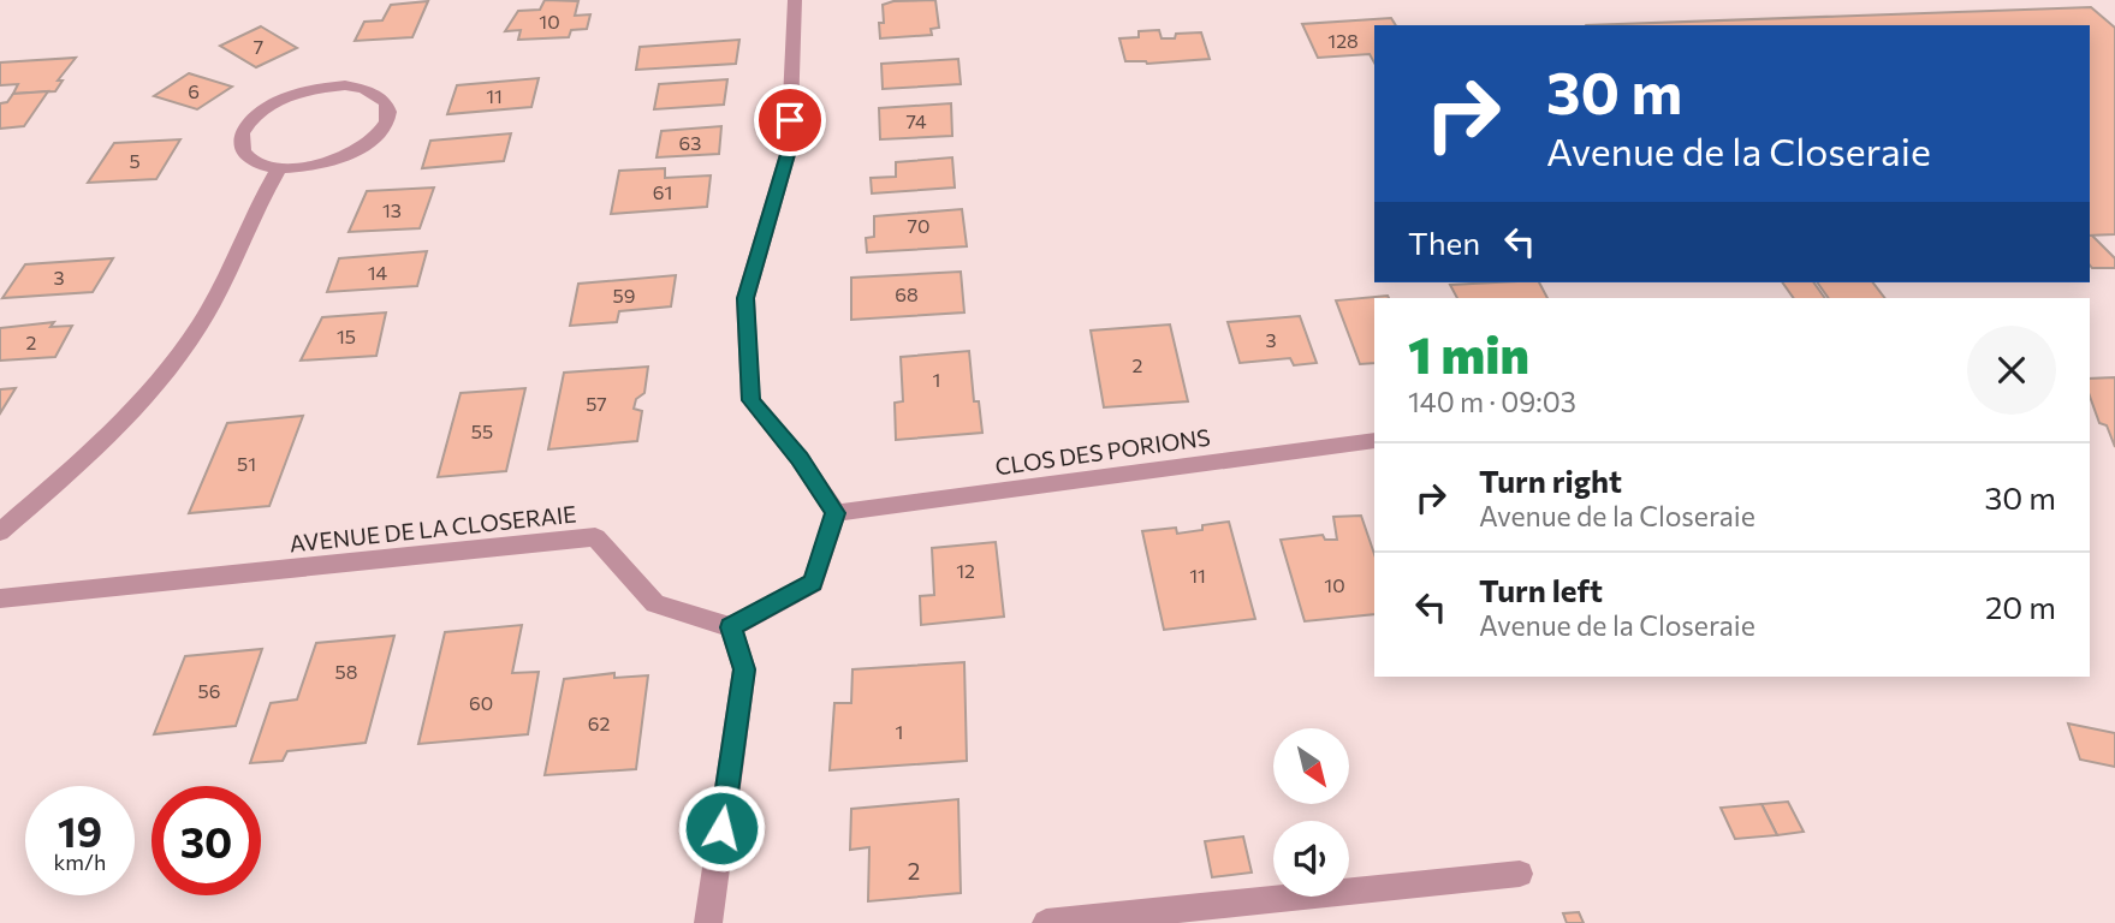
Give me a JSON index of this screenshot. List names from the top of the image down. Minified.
{"streets":{"street":["CLOS DES PORIONS","AVENUE DE LA CLOSERAIE"]},"house_numbers":["10","128","7","6","11","74","63","5","61","13","70","14","3","68","59","15","3","2","2","1","57","55","51","12","11","10","58","56","60","62","1","2"],"north":"bottom right","page":{"turn":["30 m","Avenue de la Closeraie"],"then":"Then","heading":["1 min","140 m · 09:03"],"list":[{"name":"Turn right","note":"Avenue de la Closeraie","value":"30 m"},{"name":"Turn left","note":"Avenue de la Closeraie","value":"20 m"}],"speed":"19 km/h","limit":"30"}}
